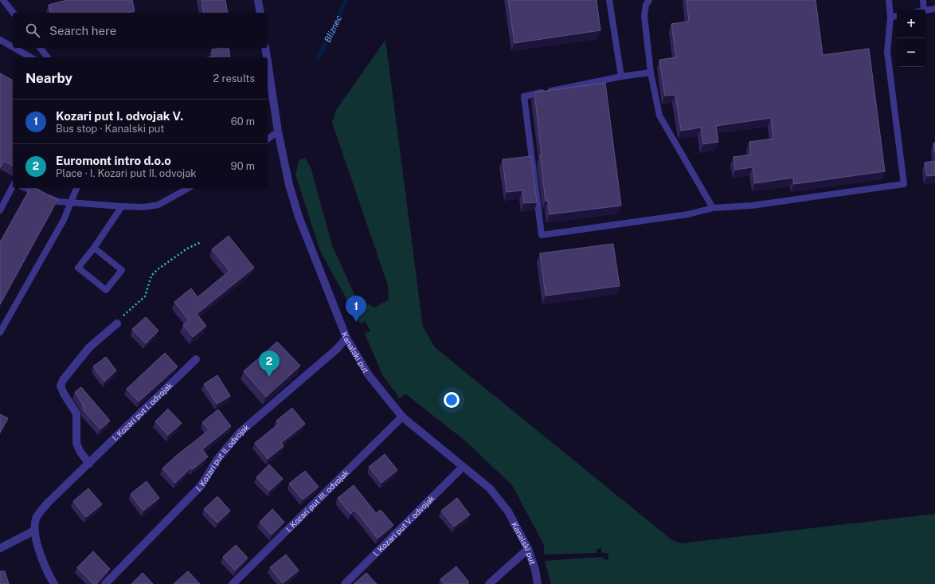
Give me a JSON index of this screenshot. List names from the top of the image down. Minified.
{"streets":{"street":["Kanalski put","I. Kozari put I. odvojak","I. Kozari put II. odvojak","I. Kozari put III. odvojak","I. Kozari put V. odvojak"]},"crossings":[["Kanalski put","I. Kozari put II. odvojak"],["Kanalski put","I. Kozari put III. odvojak"],["Kanalski put","I. Kozari put V. odvojak"]],"water":["Bliznec"],"page":{"map_buttons":["+","−"],"search":"Search here","heading":["Nearby","2 results"],"list":[{"mark":"1","name":"Kozari put I. odvojak V.","note":"Bus stop · Kanalski put","value":"60 m"},{"mark":"2","name":"Euromont intro d.o.o","note":"Place · I. Kozari put II. odvojak","value":"90 m"}],"pins":["1","2"]}}
